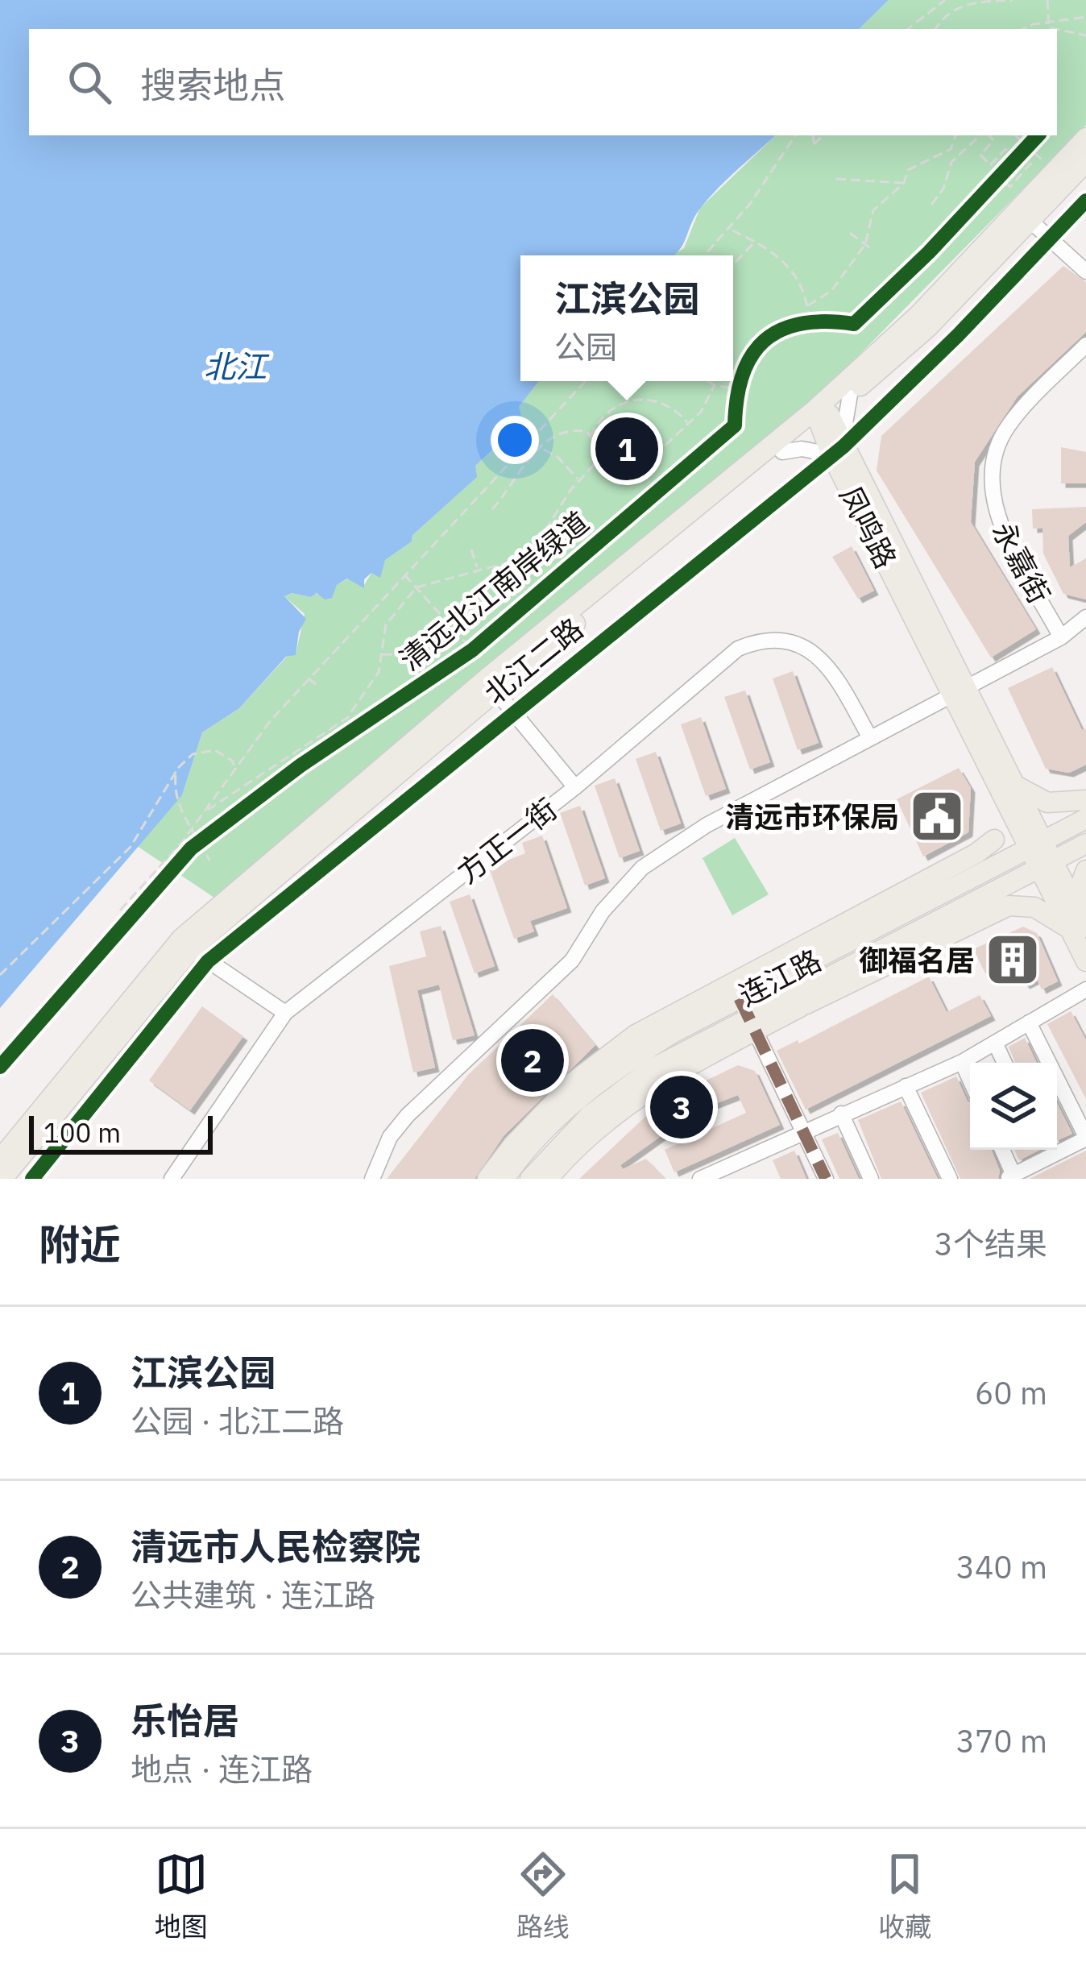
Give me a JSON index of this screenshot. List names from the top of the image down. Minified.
{"streets":{"main road":["凤鸣路","北江二路","连江路"],"street":["永嘉街","方正一街"],"cycle path":["清远北江南岸绿道"]},"crossings":[["凤鸣路","北江二路"],["凤鸣路","连江路"],["清远北江南岸绿道","北江二路"]],"water":["北江"],"places":{"public building":["清远市环保局"],"building":["御福名居"]},"scale_bar":"100 m","page":{"search":"搜索地点","popup":["江滨公园","公园"],"pins":["1","2","3"],"scale":"100 m","heading":["附近","3个结果"],"list":[{"mark":"1","name":"江滨公园","note":"公园 · 北江二路","value":"60 m"},{"mark":"2","name":"清远市人民检察院","note":"公共建筑 · 连江路","value":"340 m"},{"mark":"3","name":"乐怡居","note":"地点 · 连江路","value":"370 m"}],"nav":["地图","路线","收藏"]}}
